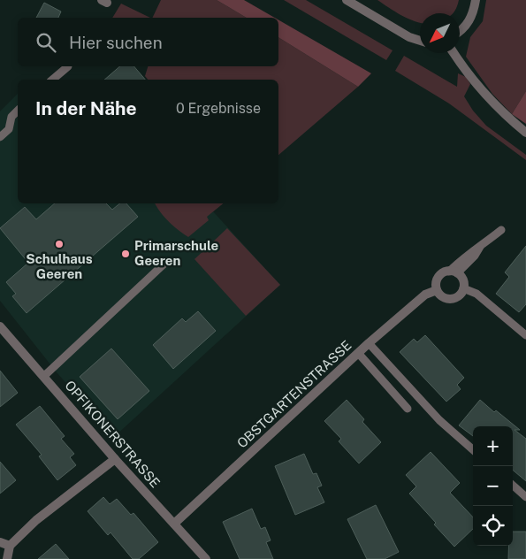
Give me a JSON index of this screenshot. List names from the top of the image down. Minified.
{"streets":{"street":["OBSTGARTENSTRASSE","OPFIKONERSTRASSE"]},"crossings":[["OBSTGARTENSTRASSE","OPFIKONERSTRASSE"]],"places":["Schulhaus Geeren","Primarschule Geeren"],"north":"bottom left","page":{"search":"Hier suchen","heading":["In der Nähe","0 Ergebnisse"],"map_buttons":["+","−"]}}
